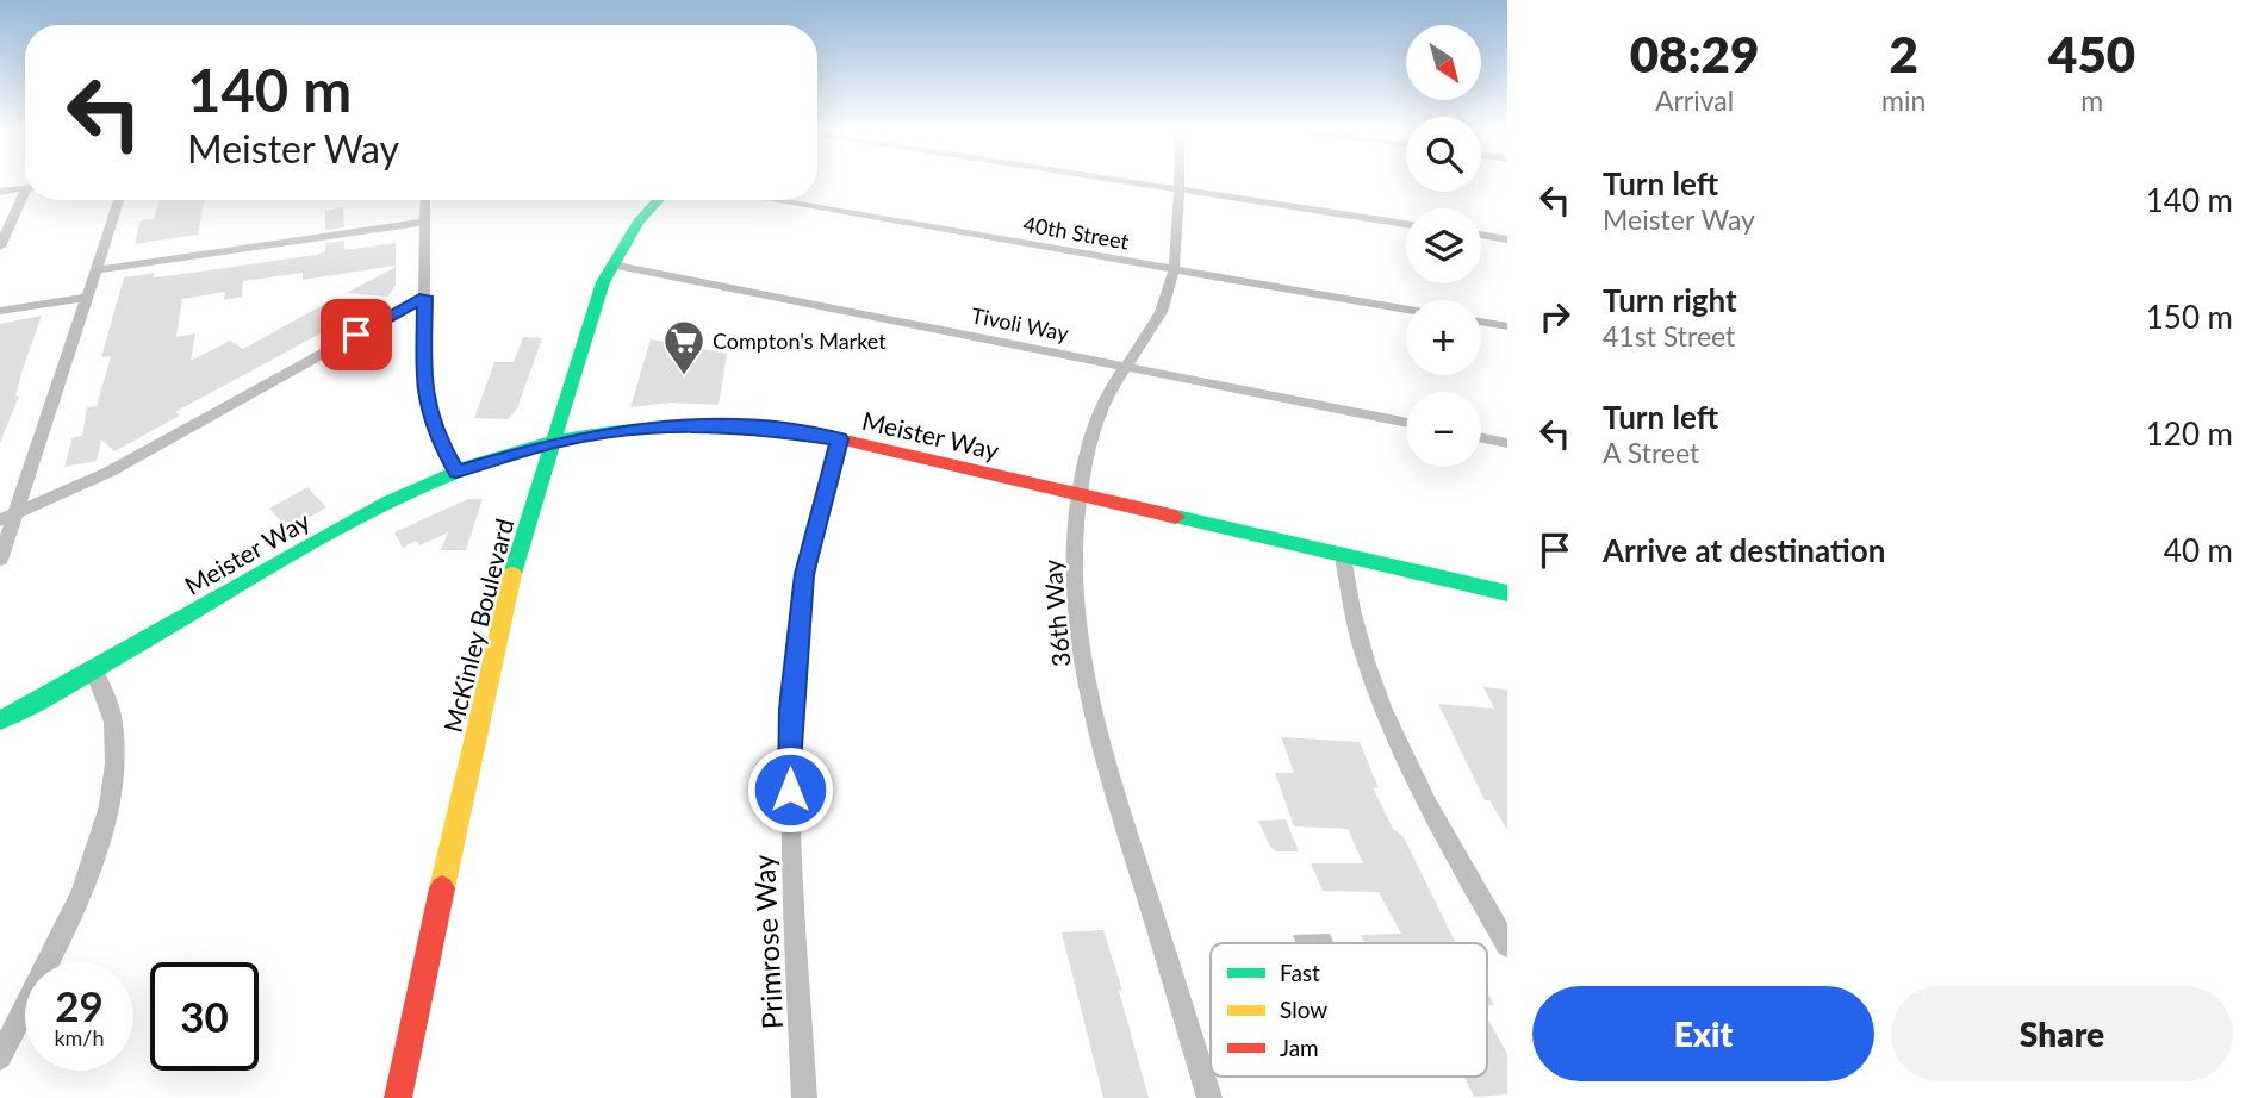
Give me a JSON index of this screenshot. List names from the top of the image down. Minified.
{"streets":{"street":["40th Street","Tivoli Way","Meister Way","36th Way","McKinley Boulevard","Primrose Way"]},"crossings":[["40th Street","36th Way"],["Tivoli Way","36th Way"],["Tivoli Way","McKinley Boulevard"],["Meister Way","36th Way"],["Meister Way","McKinley Boulevard"],["Meister Way","Primrose Way"]],"places":{"supermarket":["Compton's Market"]},"legend":["Fast","Slow","Jam"],"north":"bottom right","page":{"eta":["08:29","Arrival","2","min","450","m"],"map_buttons":["+","−"],"turn":["140 m","Meister Way"],"list":[{"name":"Turn left","note":"Meister Way","value":"140 m"},{"name":"Turn right","note":"41st Street","value":"150 m"},{"name":"Turn left","note":"A Street","value":"120 m"},{"name":"Arrive at destination","value":"40 m"}],"speed":"29 km/h","limit":"30","buttons":["Exit","Share"]}}
